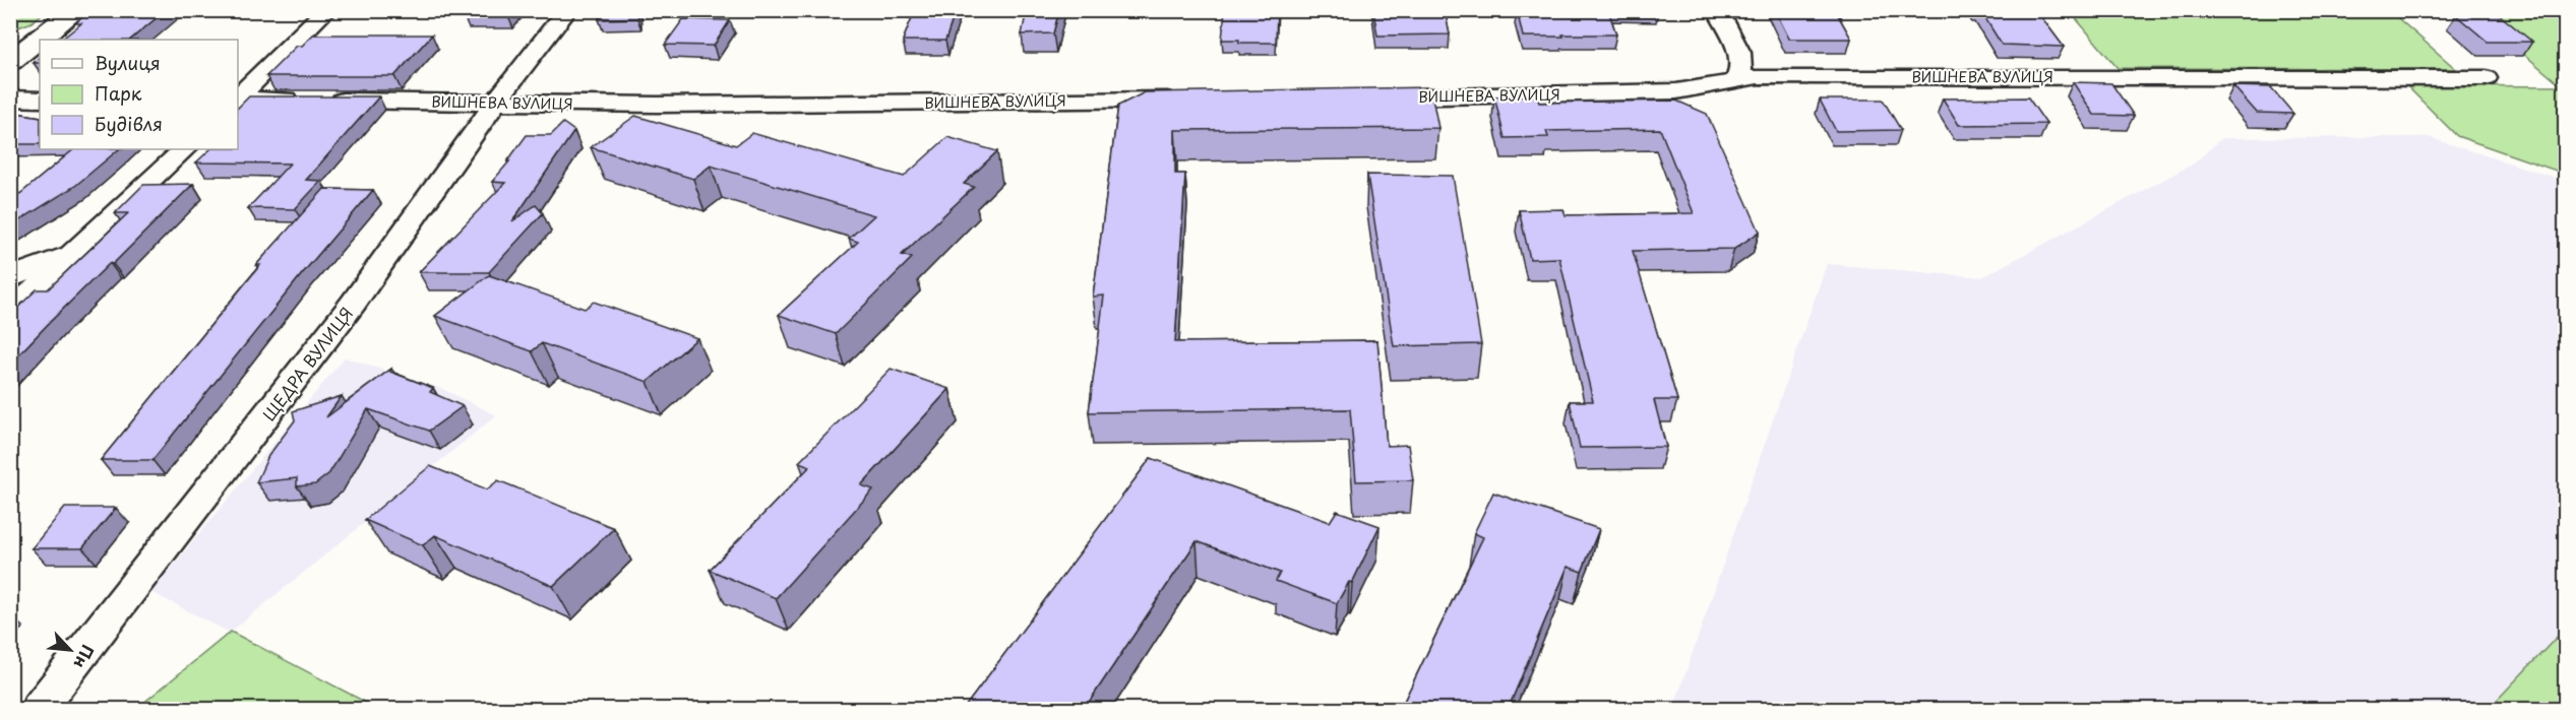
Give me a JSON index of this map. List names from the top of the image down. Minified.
{"streets":{"street":["ВИШНЕВА ВУЛИЦЯ","ЩЕДРА ВУЛИЦЯ"]},"crossings":[["ВИШНЕВА ВУЛИЦЯ","ЩЕДРА ВУЛИЦЯ"]],"legend":["Вулиця","Парк","Будівля"],"north":"bottom right"}
